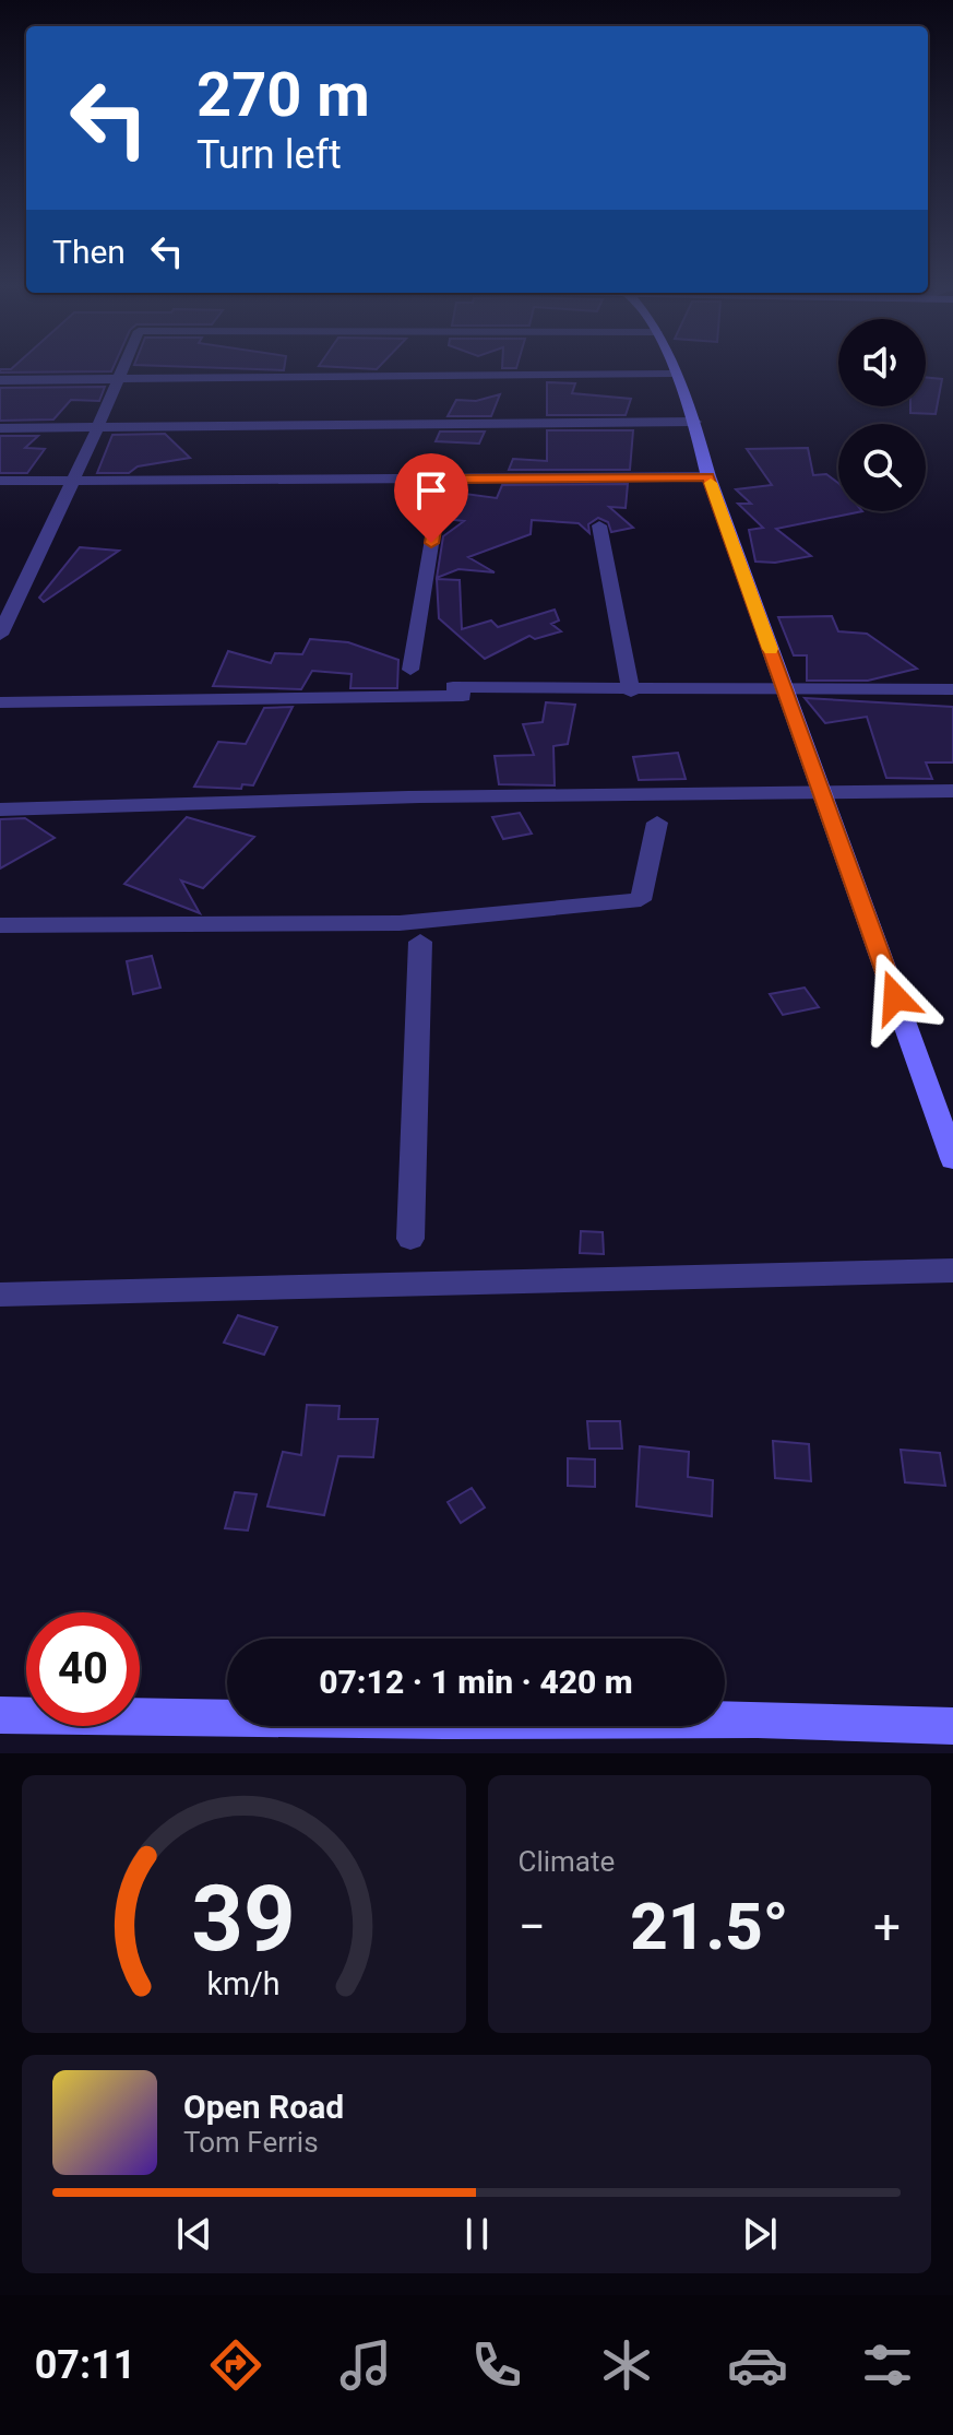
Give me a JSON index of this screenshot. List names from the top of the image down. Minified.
{"page":{"turn":["270 m","Turn left"],"then":"Then","limit":"40","trip":"07:12 · 1 min · 420 m","tile":"Climate","heat":["−","21.5°","+"],"song":["Open Road","Tom Ferris"],"tabs":"07:11","gauge":["39","km/h"]}}
